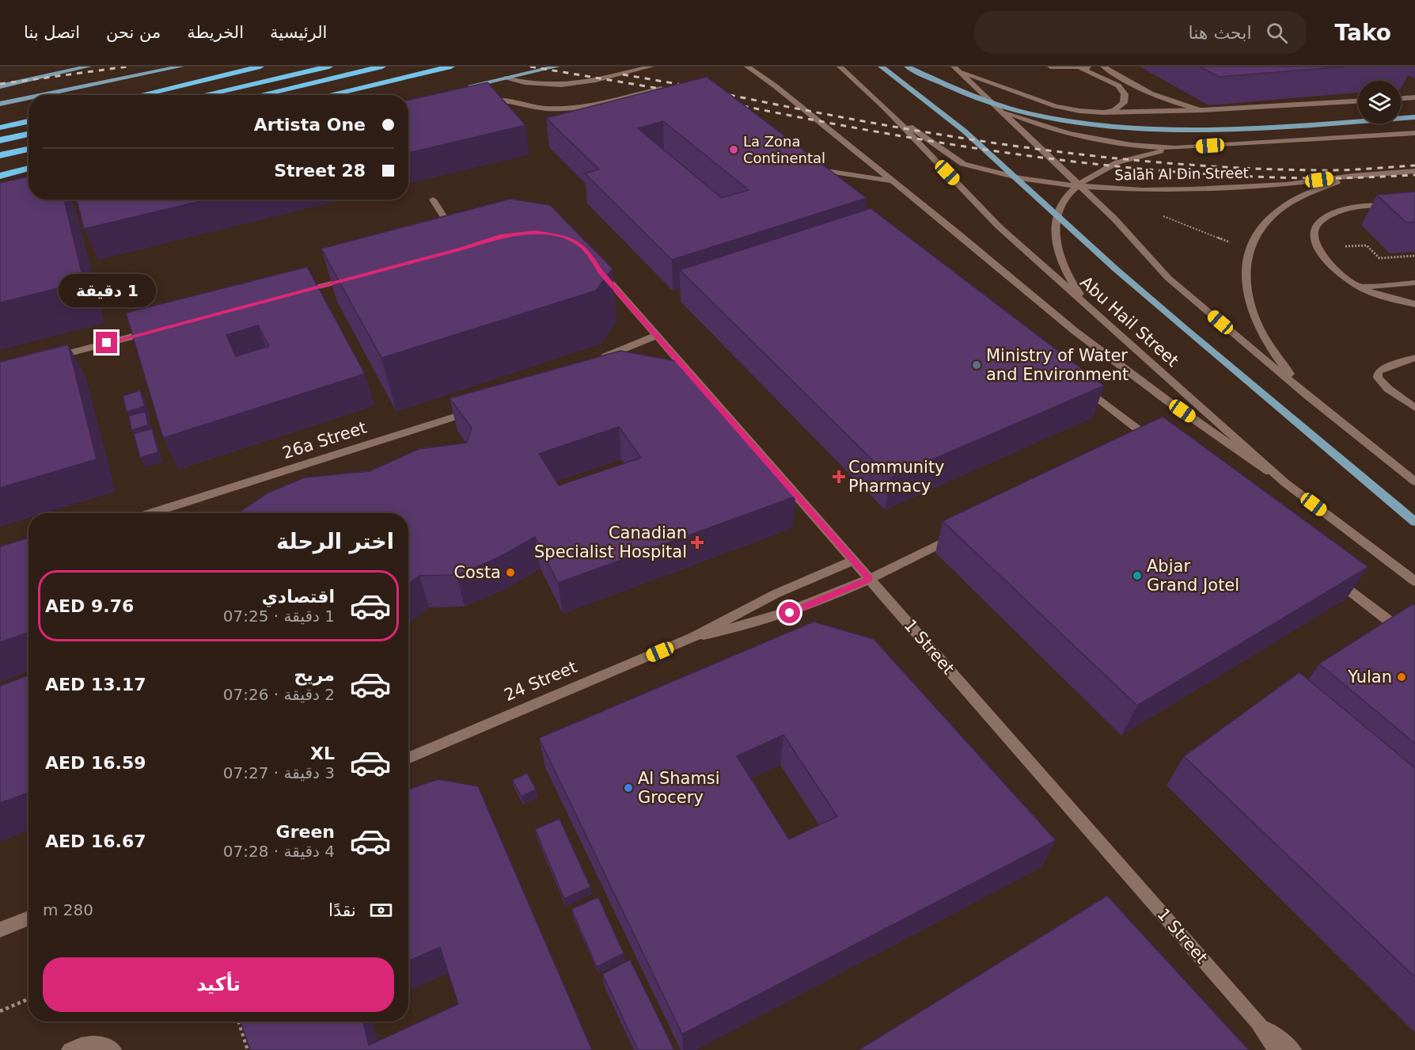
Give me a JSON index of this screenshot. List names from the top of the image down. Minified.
{"streets":{"main road":["Salah Al Din Street","Abu Hail Street","26a Street","1 Street","24 Street"]},"crossings":[["Salah Al Din Street","Abu Hail Street"],["1 Street","24 Street"]],"places":{"other":["La Zona Continental","Ministry of Water and Environment","Costa","Abjar Grand Jotel","Yulan","Al Shamsi Grocery"],"health":["Community Pharmacy","Canadian Specialist Hospital"]},"page":{"header":"Tako","search":"ابحث هنا","nav":["الرئيسية","الخريطة","من نحن","اتصل بنا"],"banner":["Artista One","28 Street"],"bubble":"1 دقيقة","heading":"اختر الرحلة","list":[{"name":"اقتصادي","note":"1 دقيقة · 07:25","value":"AED 9.76"},{"name":"مريح","note":"2 دقيقة · 07:26","value":"AED 13.17"},{"name":"XL","note":"3 دقيقة · 07:27","value":"AED 16.59"},{"name":"Green","note":"4 دقيقة · 07:28","value":"AED 16.67"}],"pay":["نقدًا","280 m"],"buttons":"تأكيد"}}
